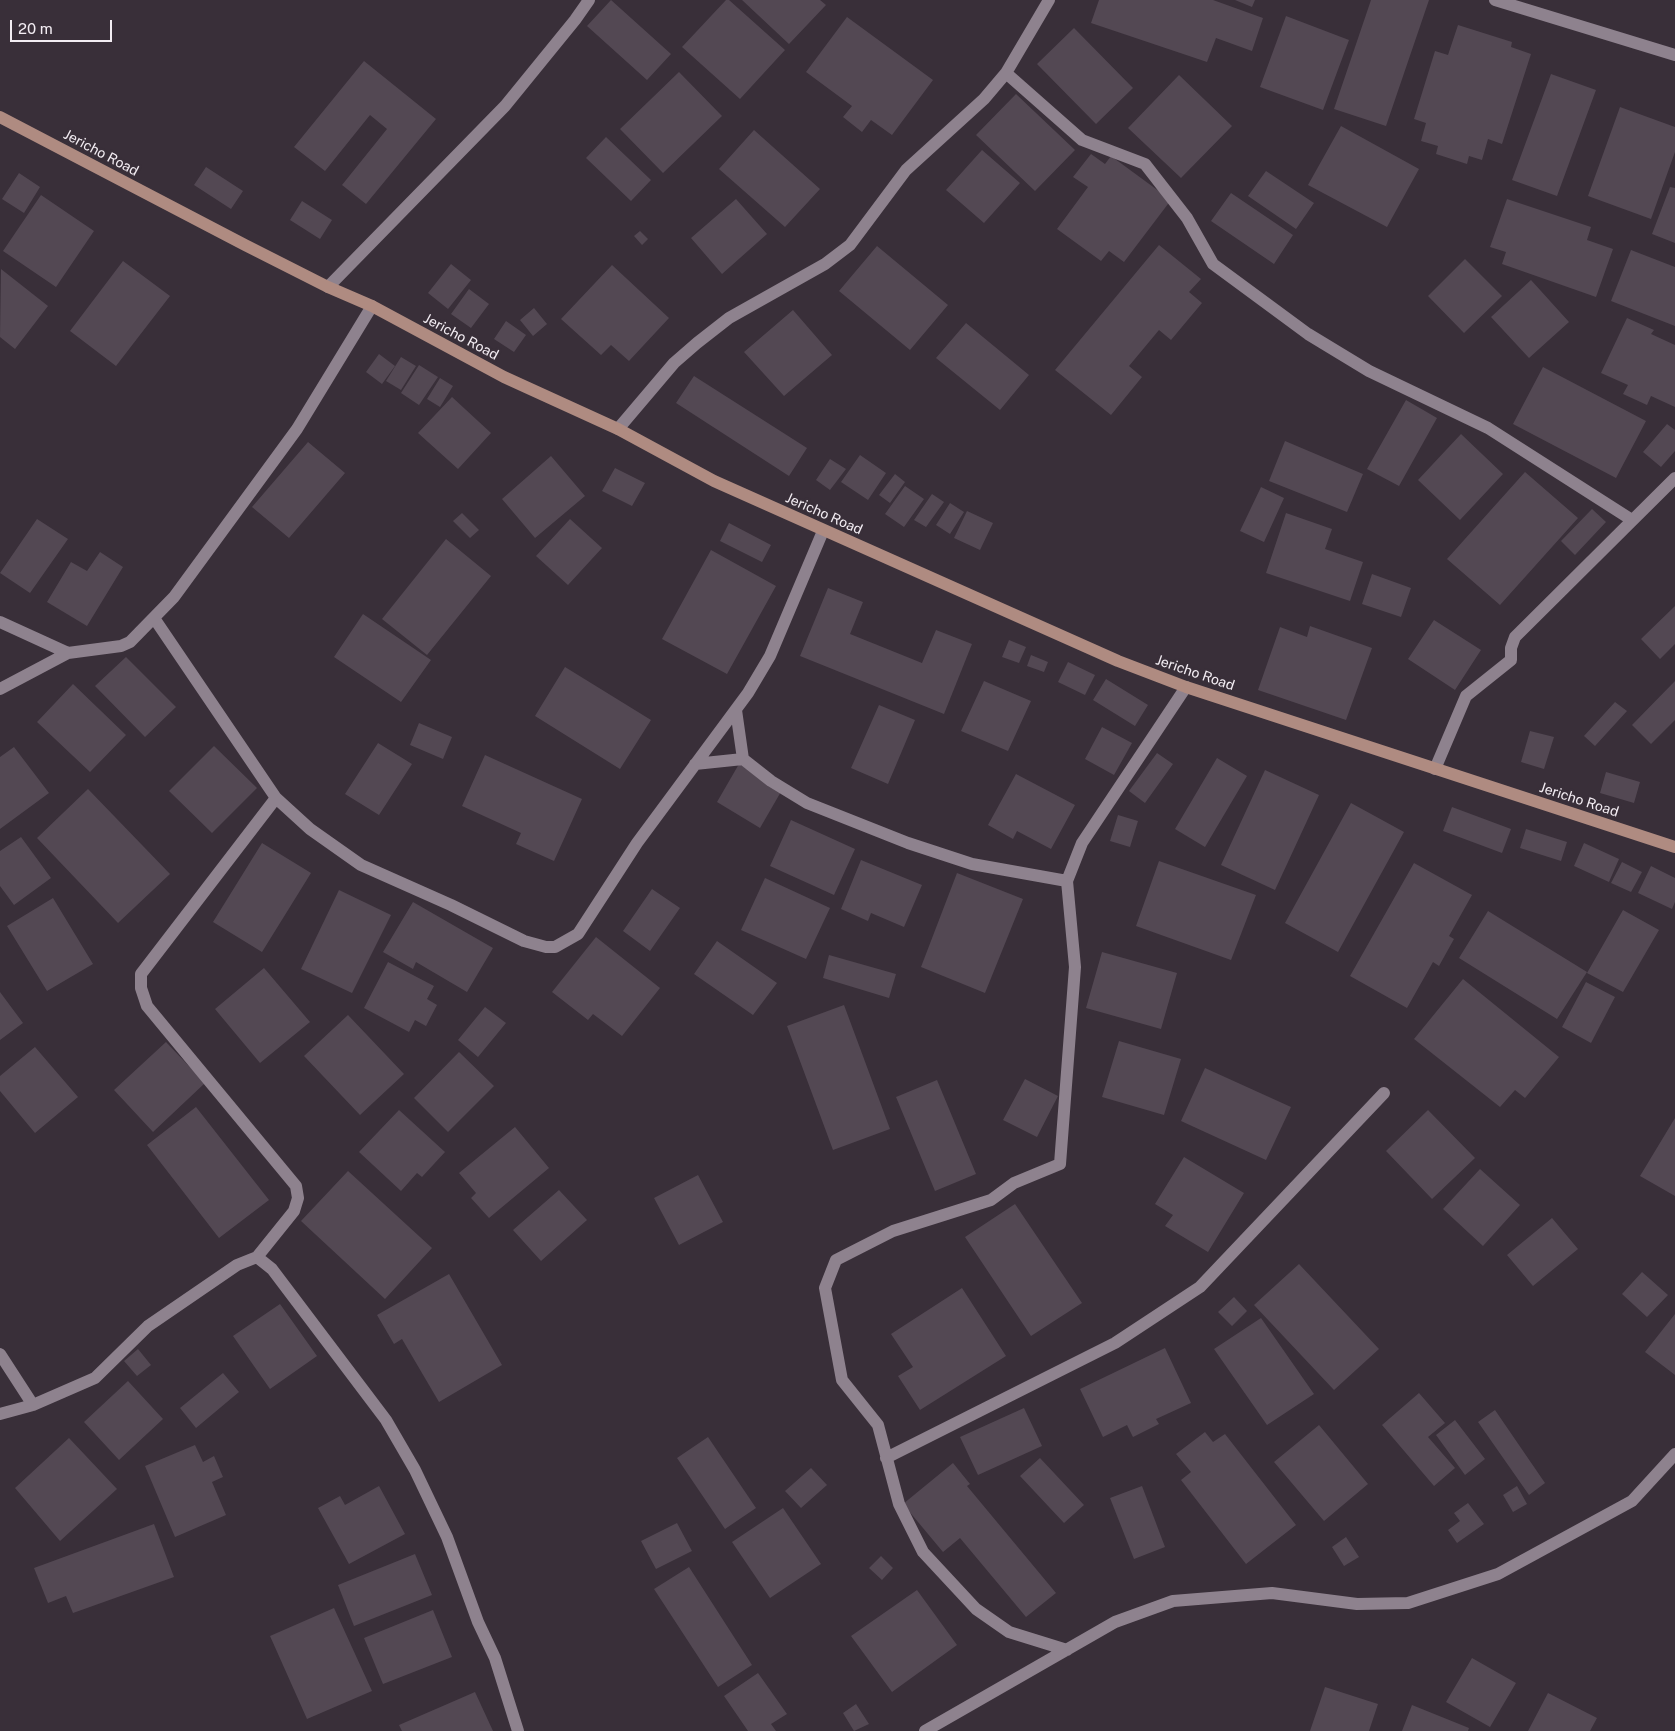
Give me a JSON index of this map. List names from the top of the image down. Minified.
{"streets":{"street":["Jericho Road"]},"scale_bar":"20 m"}
